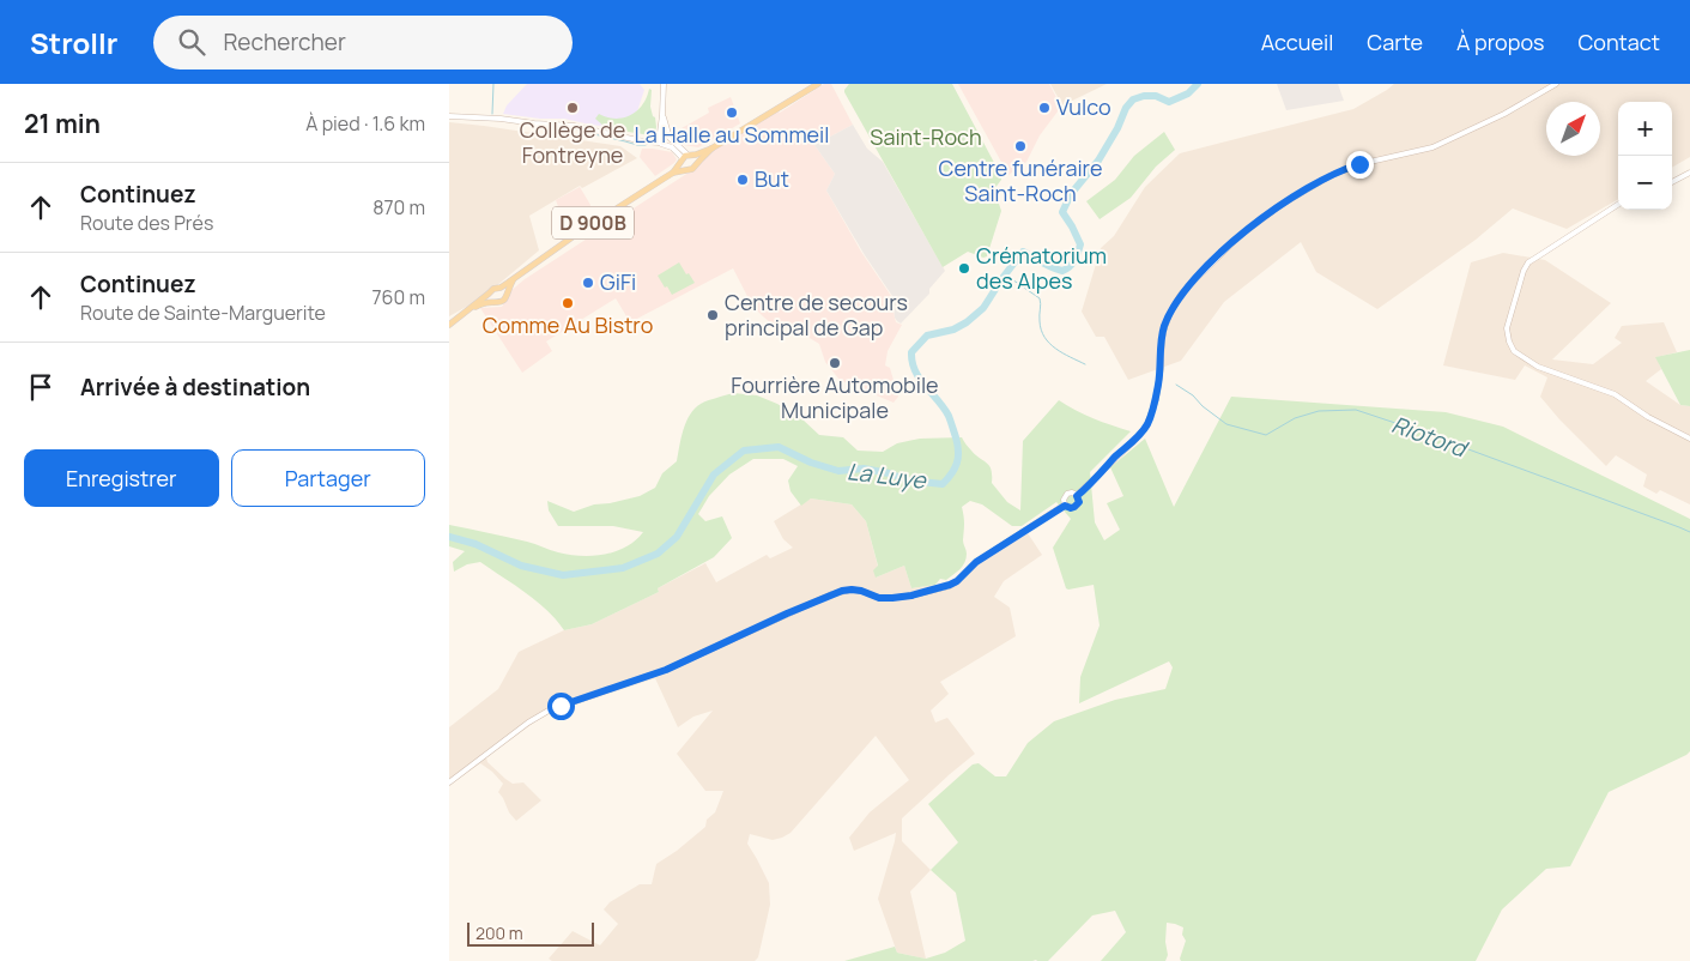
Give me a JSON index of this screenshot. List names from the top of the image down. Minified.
{"streets":{"main road":["D 900B"]},"water":["Riotord","La Luye"],"parks":["Saint-Roch"],"places":["Collège de Fontreyne","Vulco","La Halle au Sommeil","Centre funéraire Saint-Roch","But","Crématorium des Alpes","GiFi","Comme Au Bistro","Centre de secours principal de Gap","Fourrière Automobile Municipale"],"scale_bar":"200 m","north":"top right","page":{"header":"Strollr","search":"Rechercher","nav":["Accueil","Carte","À propos","Contact"],"heading":["21 min","À pied · 1.6 km"],"map_buttons":["+","−"],"list":[["Continuez","Route des Prés","870 m"],["Continuez","Route de Sainte-Marguerite","760 m"],"Arrivée à destination"],"buttons":["Enregistrer","Partager"],"scale":"200 m"}}
